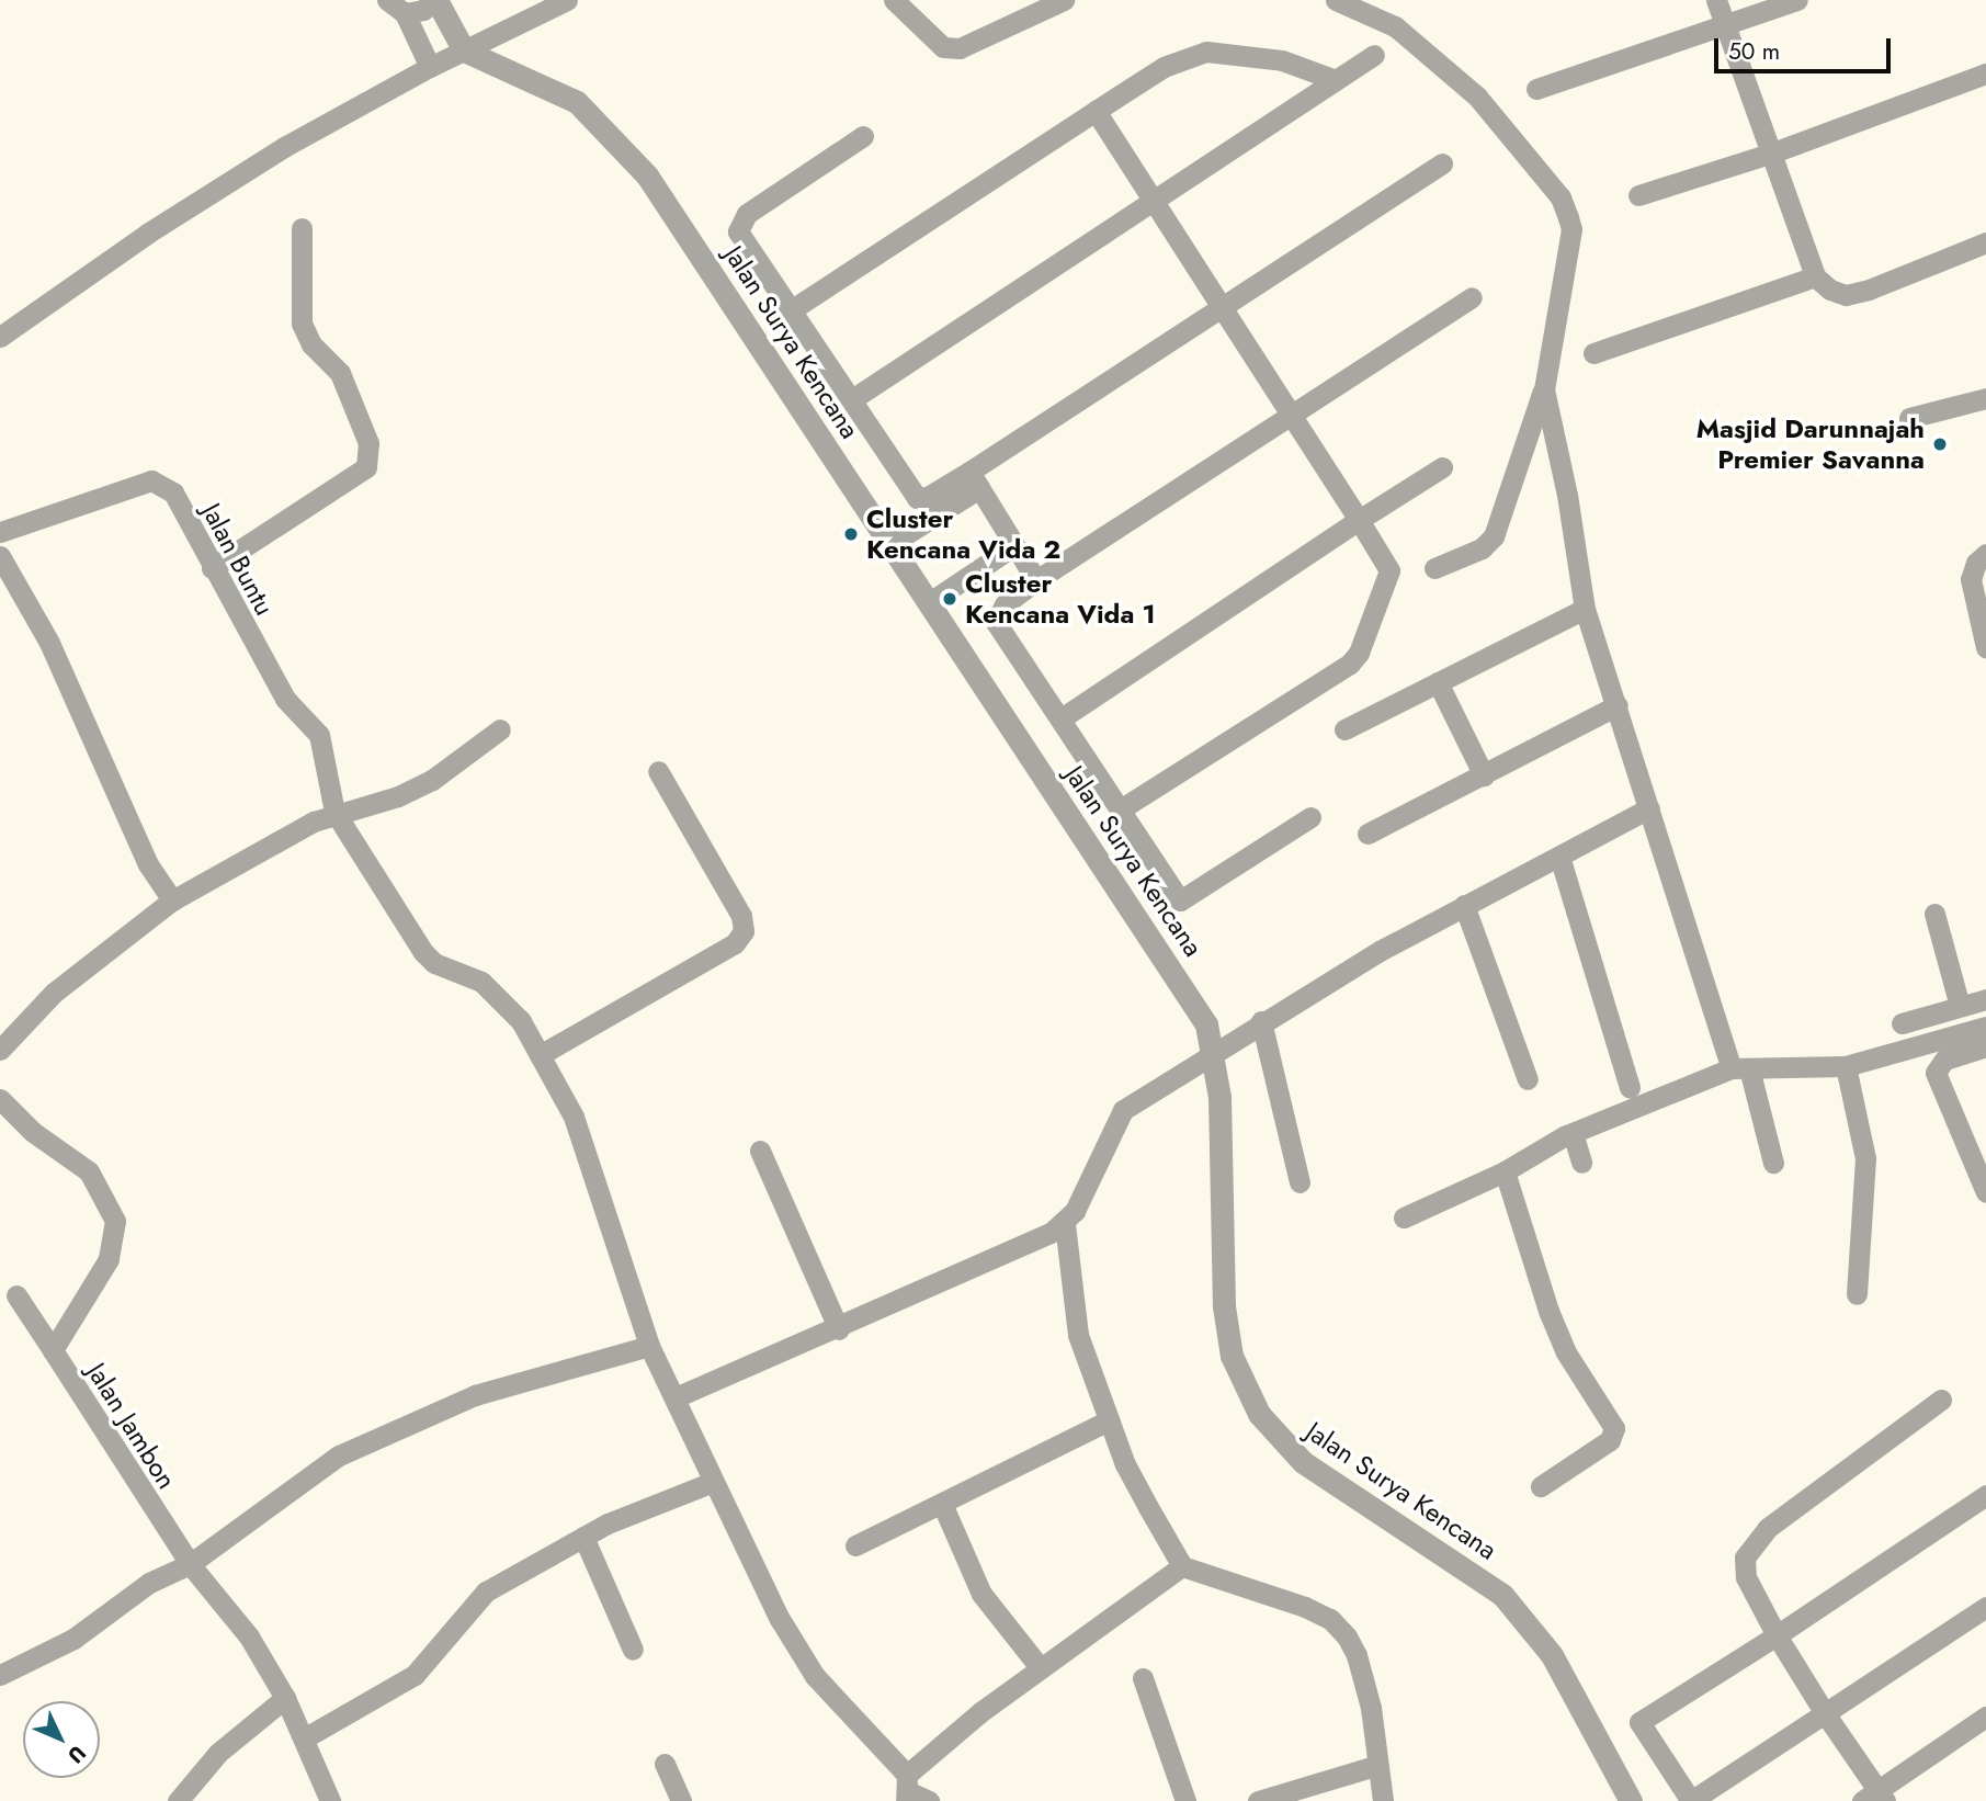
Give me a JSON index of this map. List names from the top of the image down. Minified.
{"streets":{"street":["Jalan Surya Kencana","Jalan Buntu","Jalan Jambon"]},"places":["Masjid Darunnajah Premier Savanna","Cluster Kencana Vida 2","Cluster Kencana Vida 1"],"scale_bar":"50 m","north":"bottom right"}
